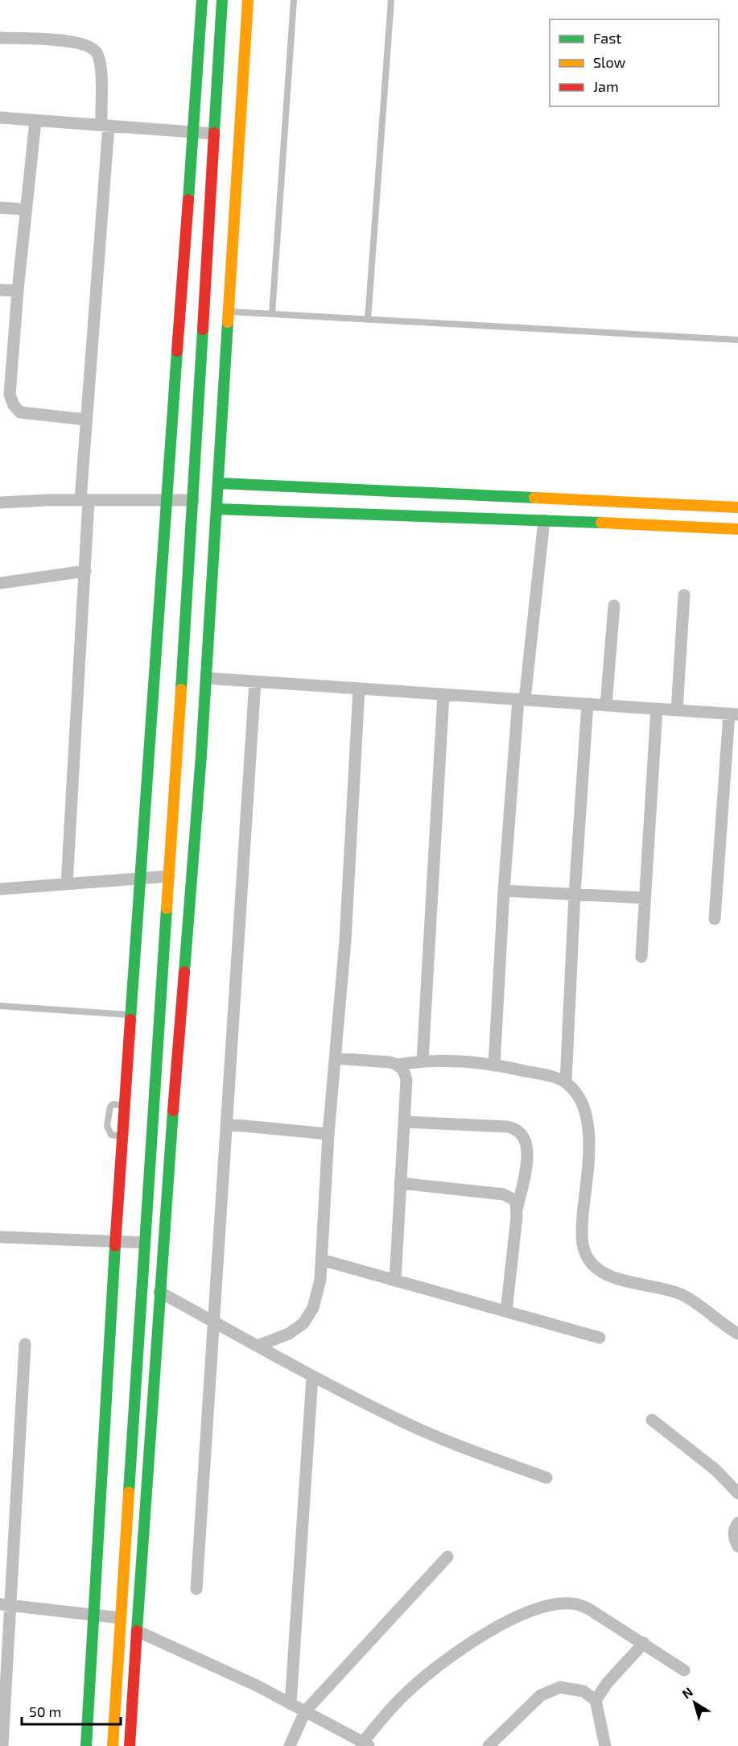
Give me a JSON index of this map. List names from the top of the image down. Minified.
{"legend":["Fast","Slow","Jam"],"scale_bar":"50 m","north":"top left"}
